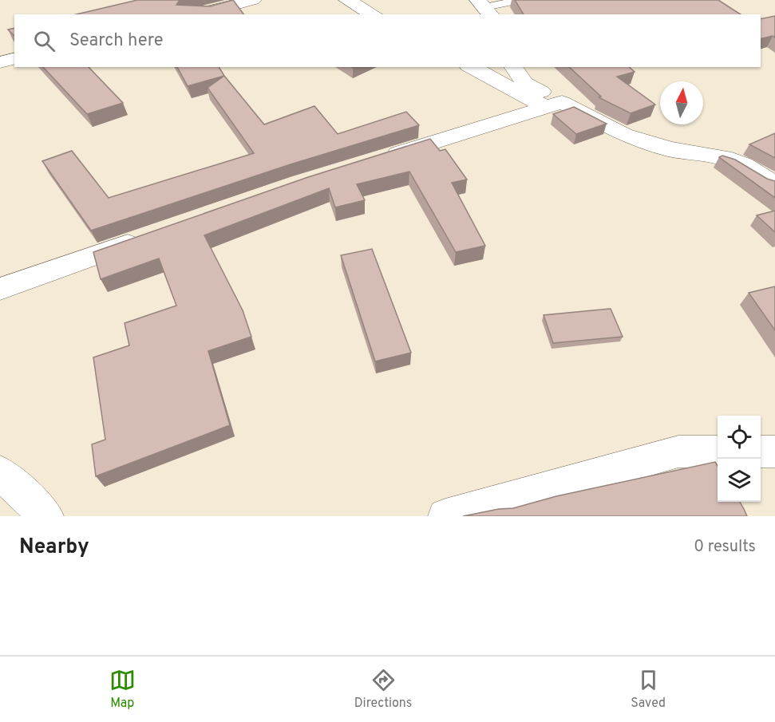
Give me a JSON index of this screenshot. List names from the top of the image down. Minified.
{"north":"top","page":{"search":"Search here","heading":["Nearby","0 results"],"nav":["Map","Directions","Saved"]}}
